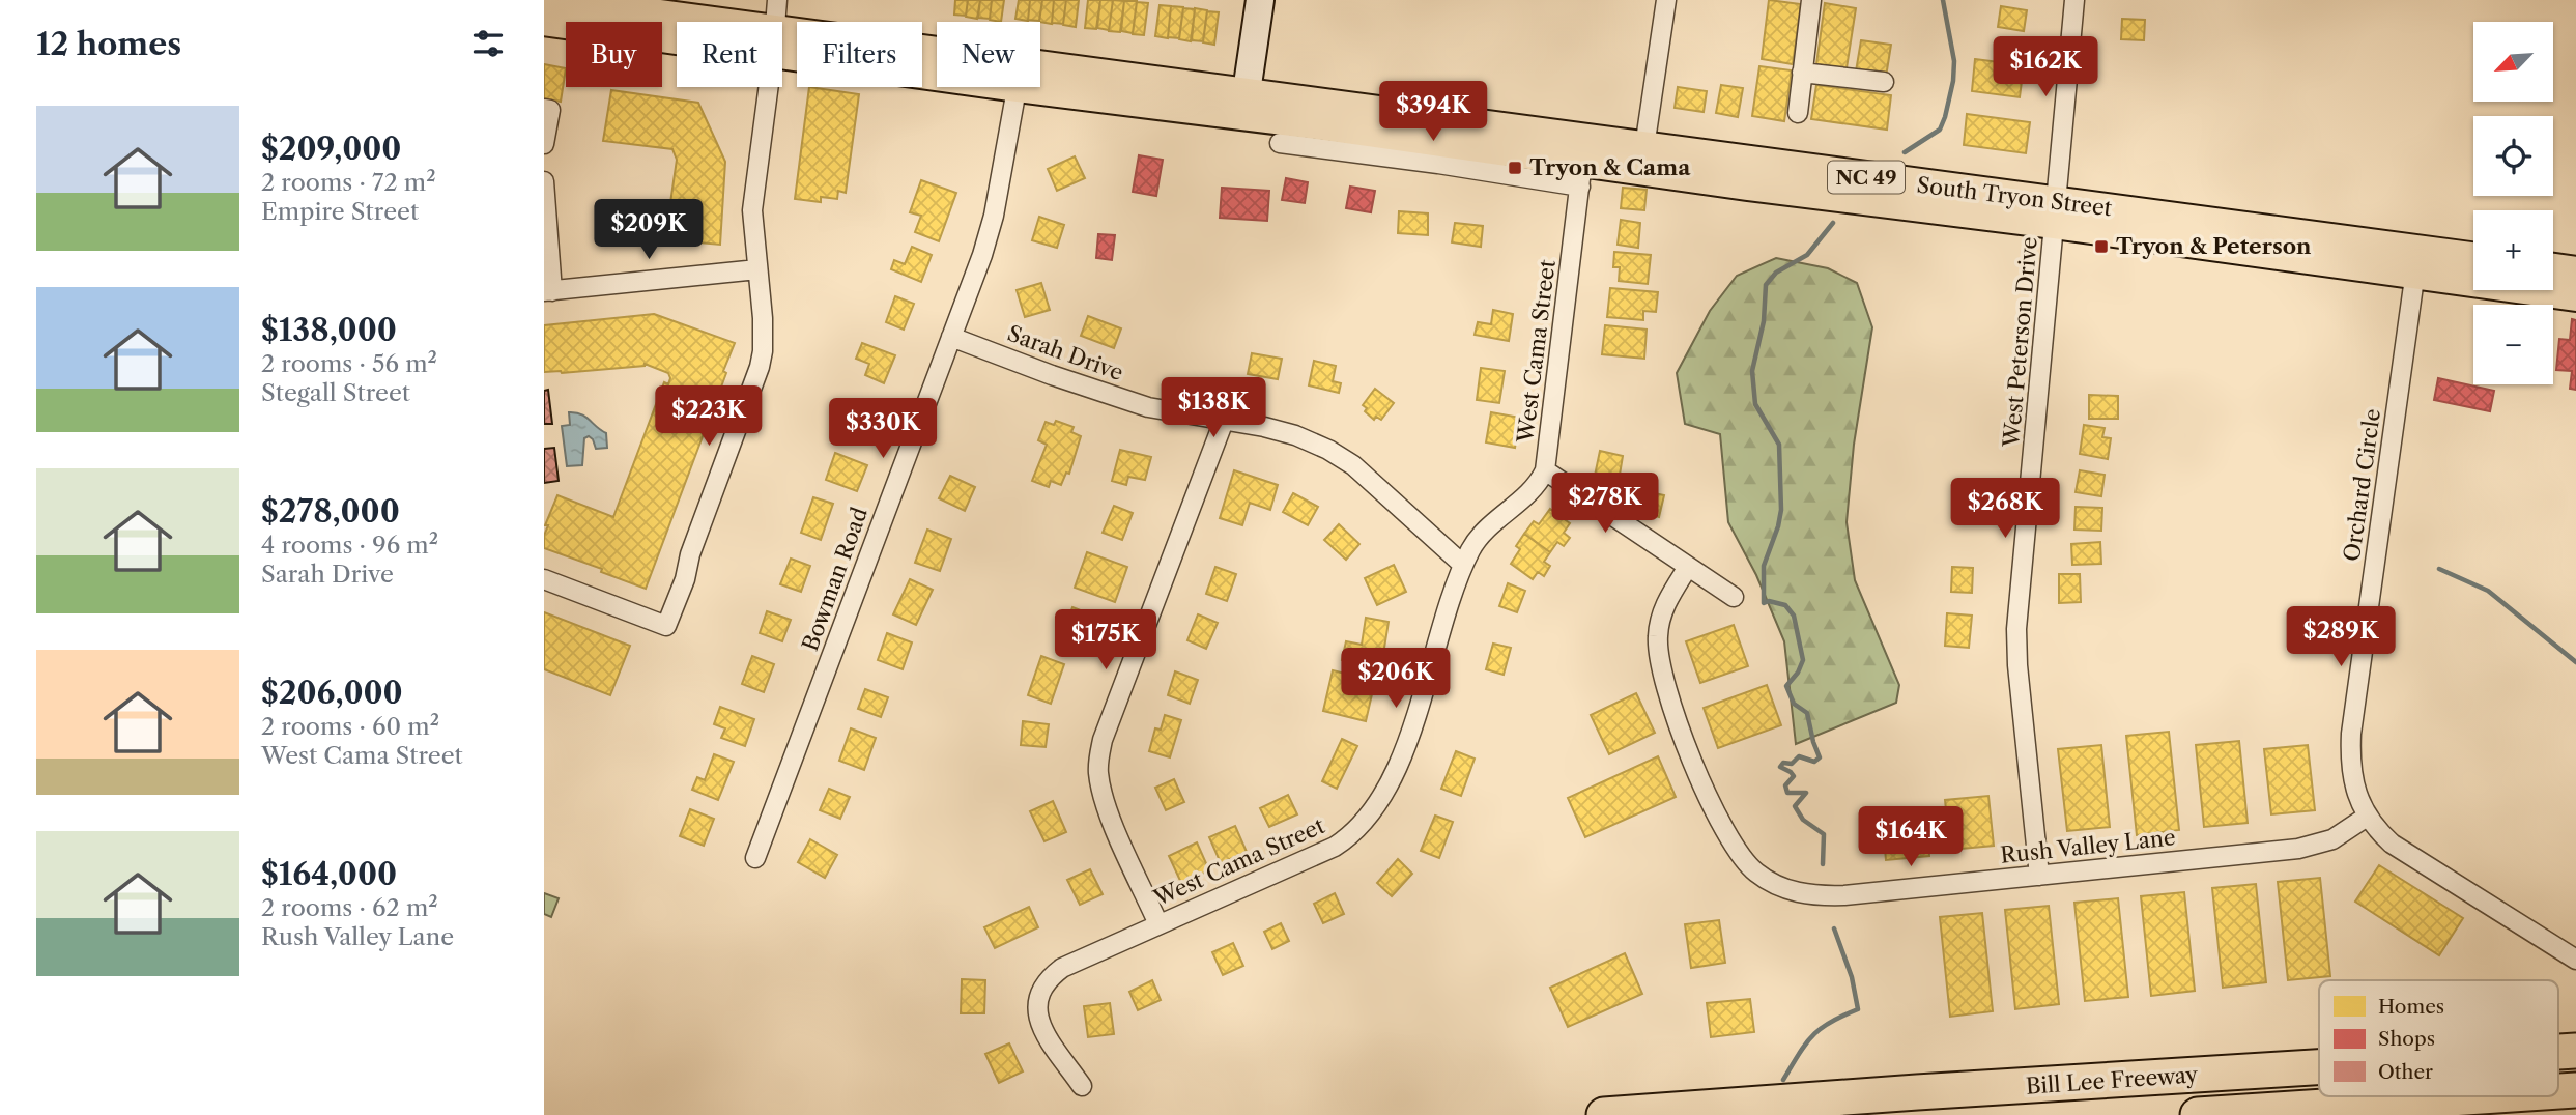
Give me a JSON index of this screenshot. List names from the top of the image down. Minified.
{"streets":{"highway":["Bill Lee Freeway"],"main road":["NC 49","South Tryon Street"],"street":["West Peterson Drive","West Cama Street","Sarah Drive","Orchard Circle","Bowman Road","Rush Valley Lane"]},"crossings":[["South Tryon Street","West Peterson Drive"],["South Tryon Street","West Cama Street"],["South Tryon Street","Orchard Circle"],["West Peterson Drive","Rush Valley Lane"],["West Cama Street","Sarah Drive"],["Sarah Drive","Bowman Road"],["Orchard Circle","Rush Valley Lane"]],"places":{"transit":["Tryon & Cama","Tryon & Peterson"]},"legend":["Homes","Shops","Other"],"north":"bottom left","page":{"heading":"12 homes","map_buttons":["+","−"],"chip":["Buy","Rent","Filters","New"],"price":["$162K","$394K","$209K","$138K","$223K","$330K","$278K","$268K","$289K","$175K","$206K","$164K"],"list":[{"name":"$209,000","note":"2 rooms · 72 m² · Empire Street"},{"name":"$138,000","note":"2 rooms · 56 m² · Stegall Street"},{"name":"$278,000","note":"4 rooms · 96 m² · Sarah Drive"},{"name":"$206,000","note":"2 rooms · 60 m² · West Cama Street"},{"name":"$164,000","note":"2 rooms · 62 m² · Rush Valley Lane"}]}}
